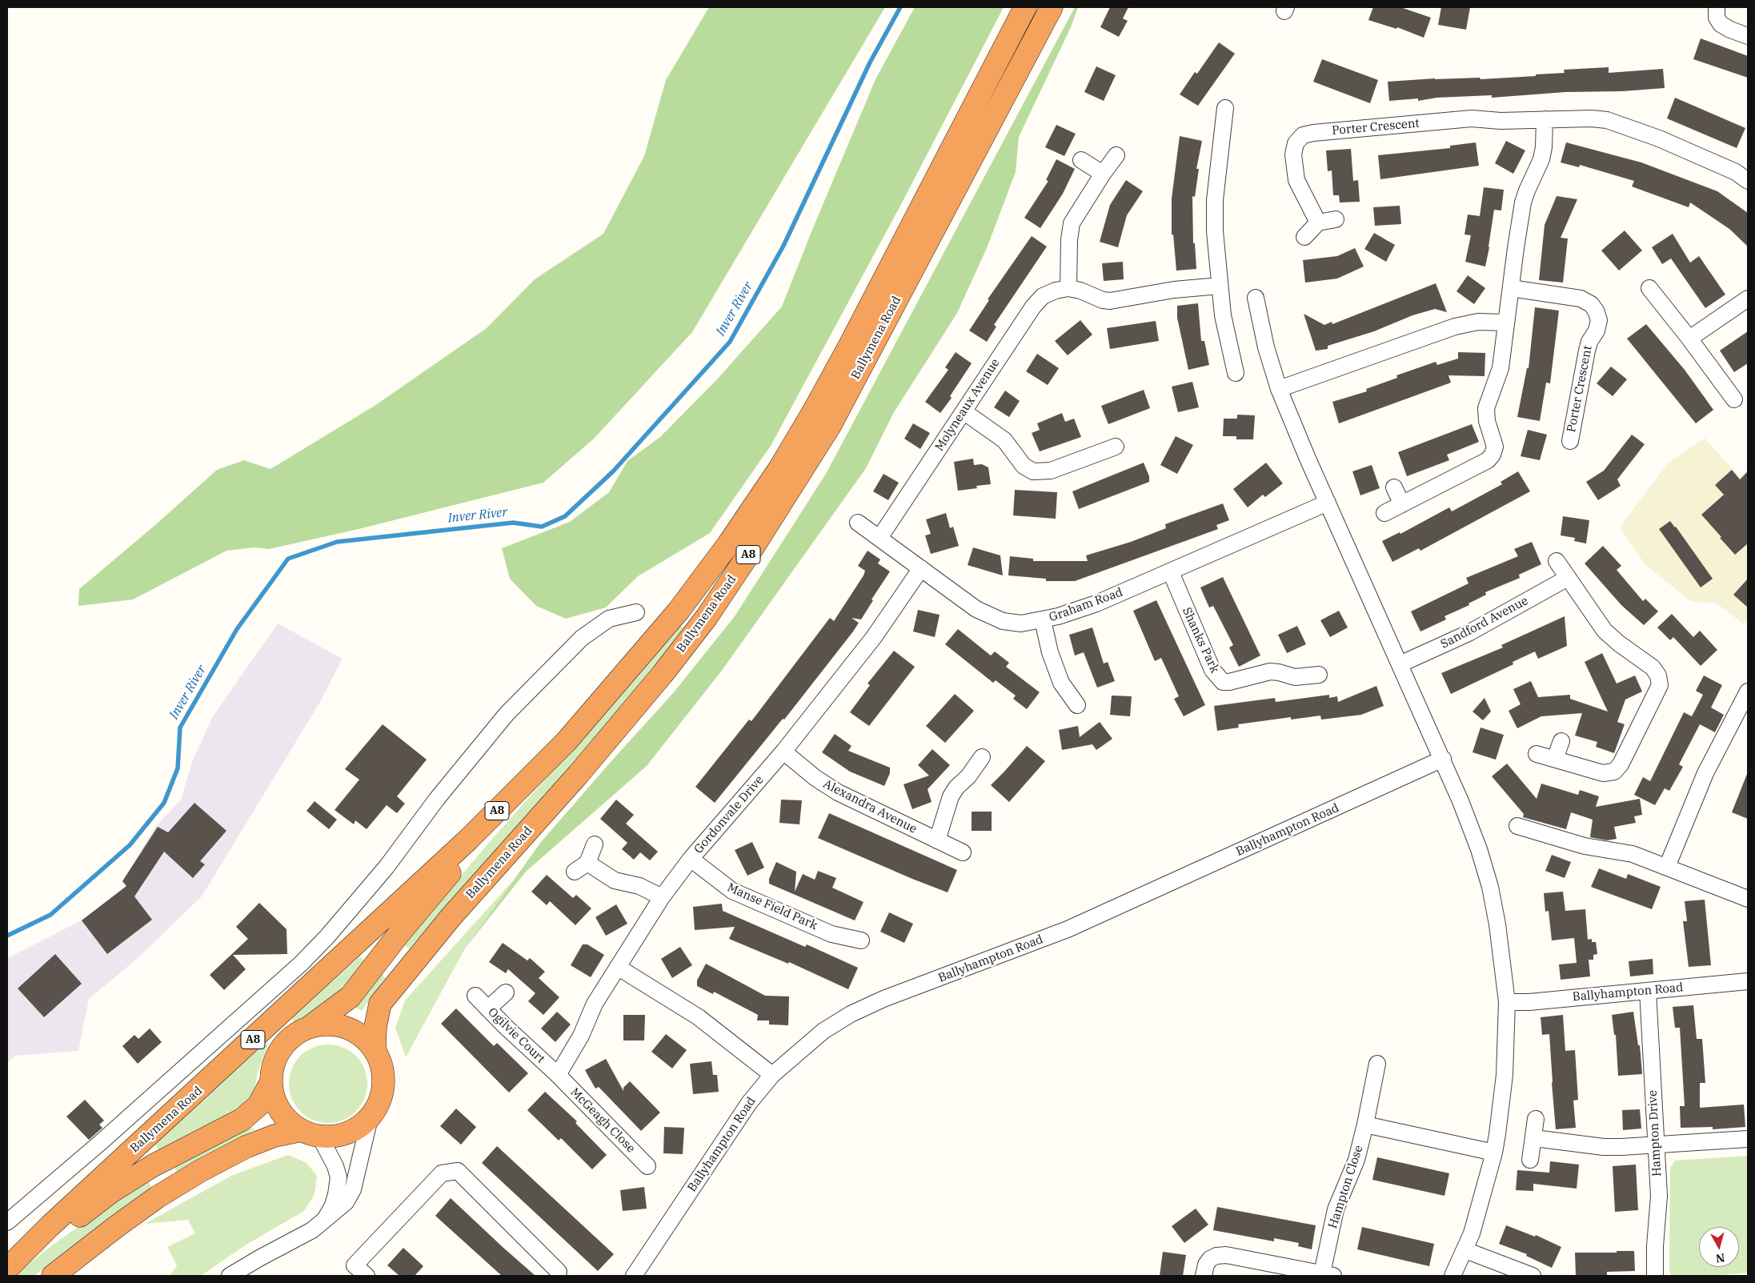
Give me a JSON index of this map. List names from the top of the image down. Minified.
{"streets":{"highway":["Ballymena Road","A8"],"street":["Porter Crescent","Molyneaux Avenue","Graham Road","Sandford Avenue","Shanks Park","Alexandra Avenue","Gordonvale Drive","Ballyhampton Road","Manse Field Park","Ogilvie Court","McGeagh Close","Hampton Drive","Hampton Close"]},"crossings":[["Ballymena Road","A8"],["Molyneaux Avenue","Graham Road"],["Graham Road","Shanks Park"],["Graham Road","Gordonvale Drive"],["Alexandra Avenue","Gordonvale Drive"],["Gordonvale Drive","Manse Field Park"],["Gordonvale Drive","Ogilvie Court"],["Gordonvale Drive","McGeagh Close"],["Ballyhampton Road","Hampton Drive"],["Ogilvie Court","McGeagh Close"]],"water":["Inver River"],"north":"bottom"}
